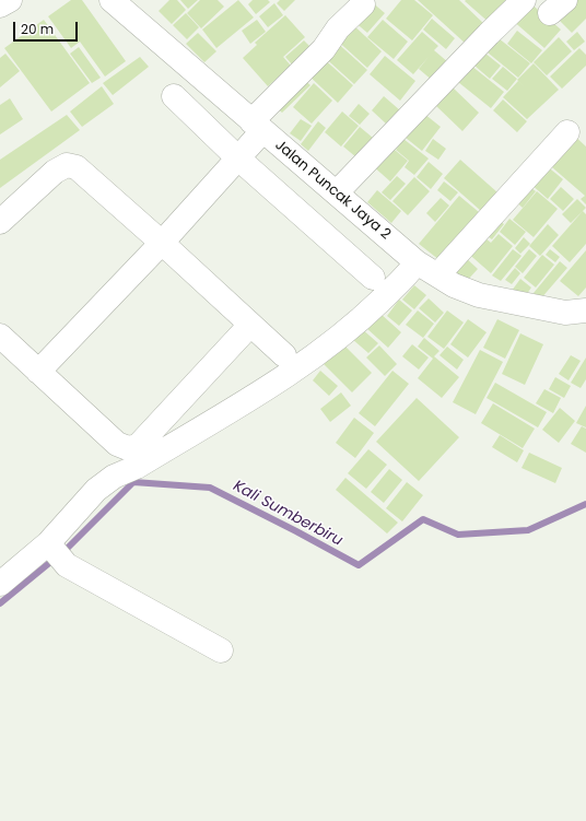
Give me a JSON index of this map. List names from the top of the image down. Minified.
{"streets":{"street":["Jalan Puncak Jaya 2"]},"water":["Kali Sumberbiru"],"scale_bar":"20 m"}
